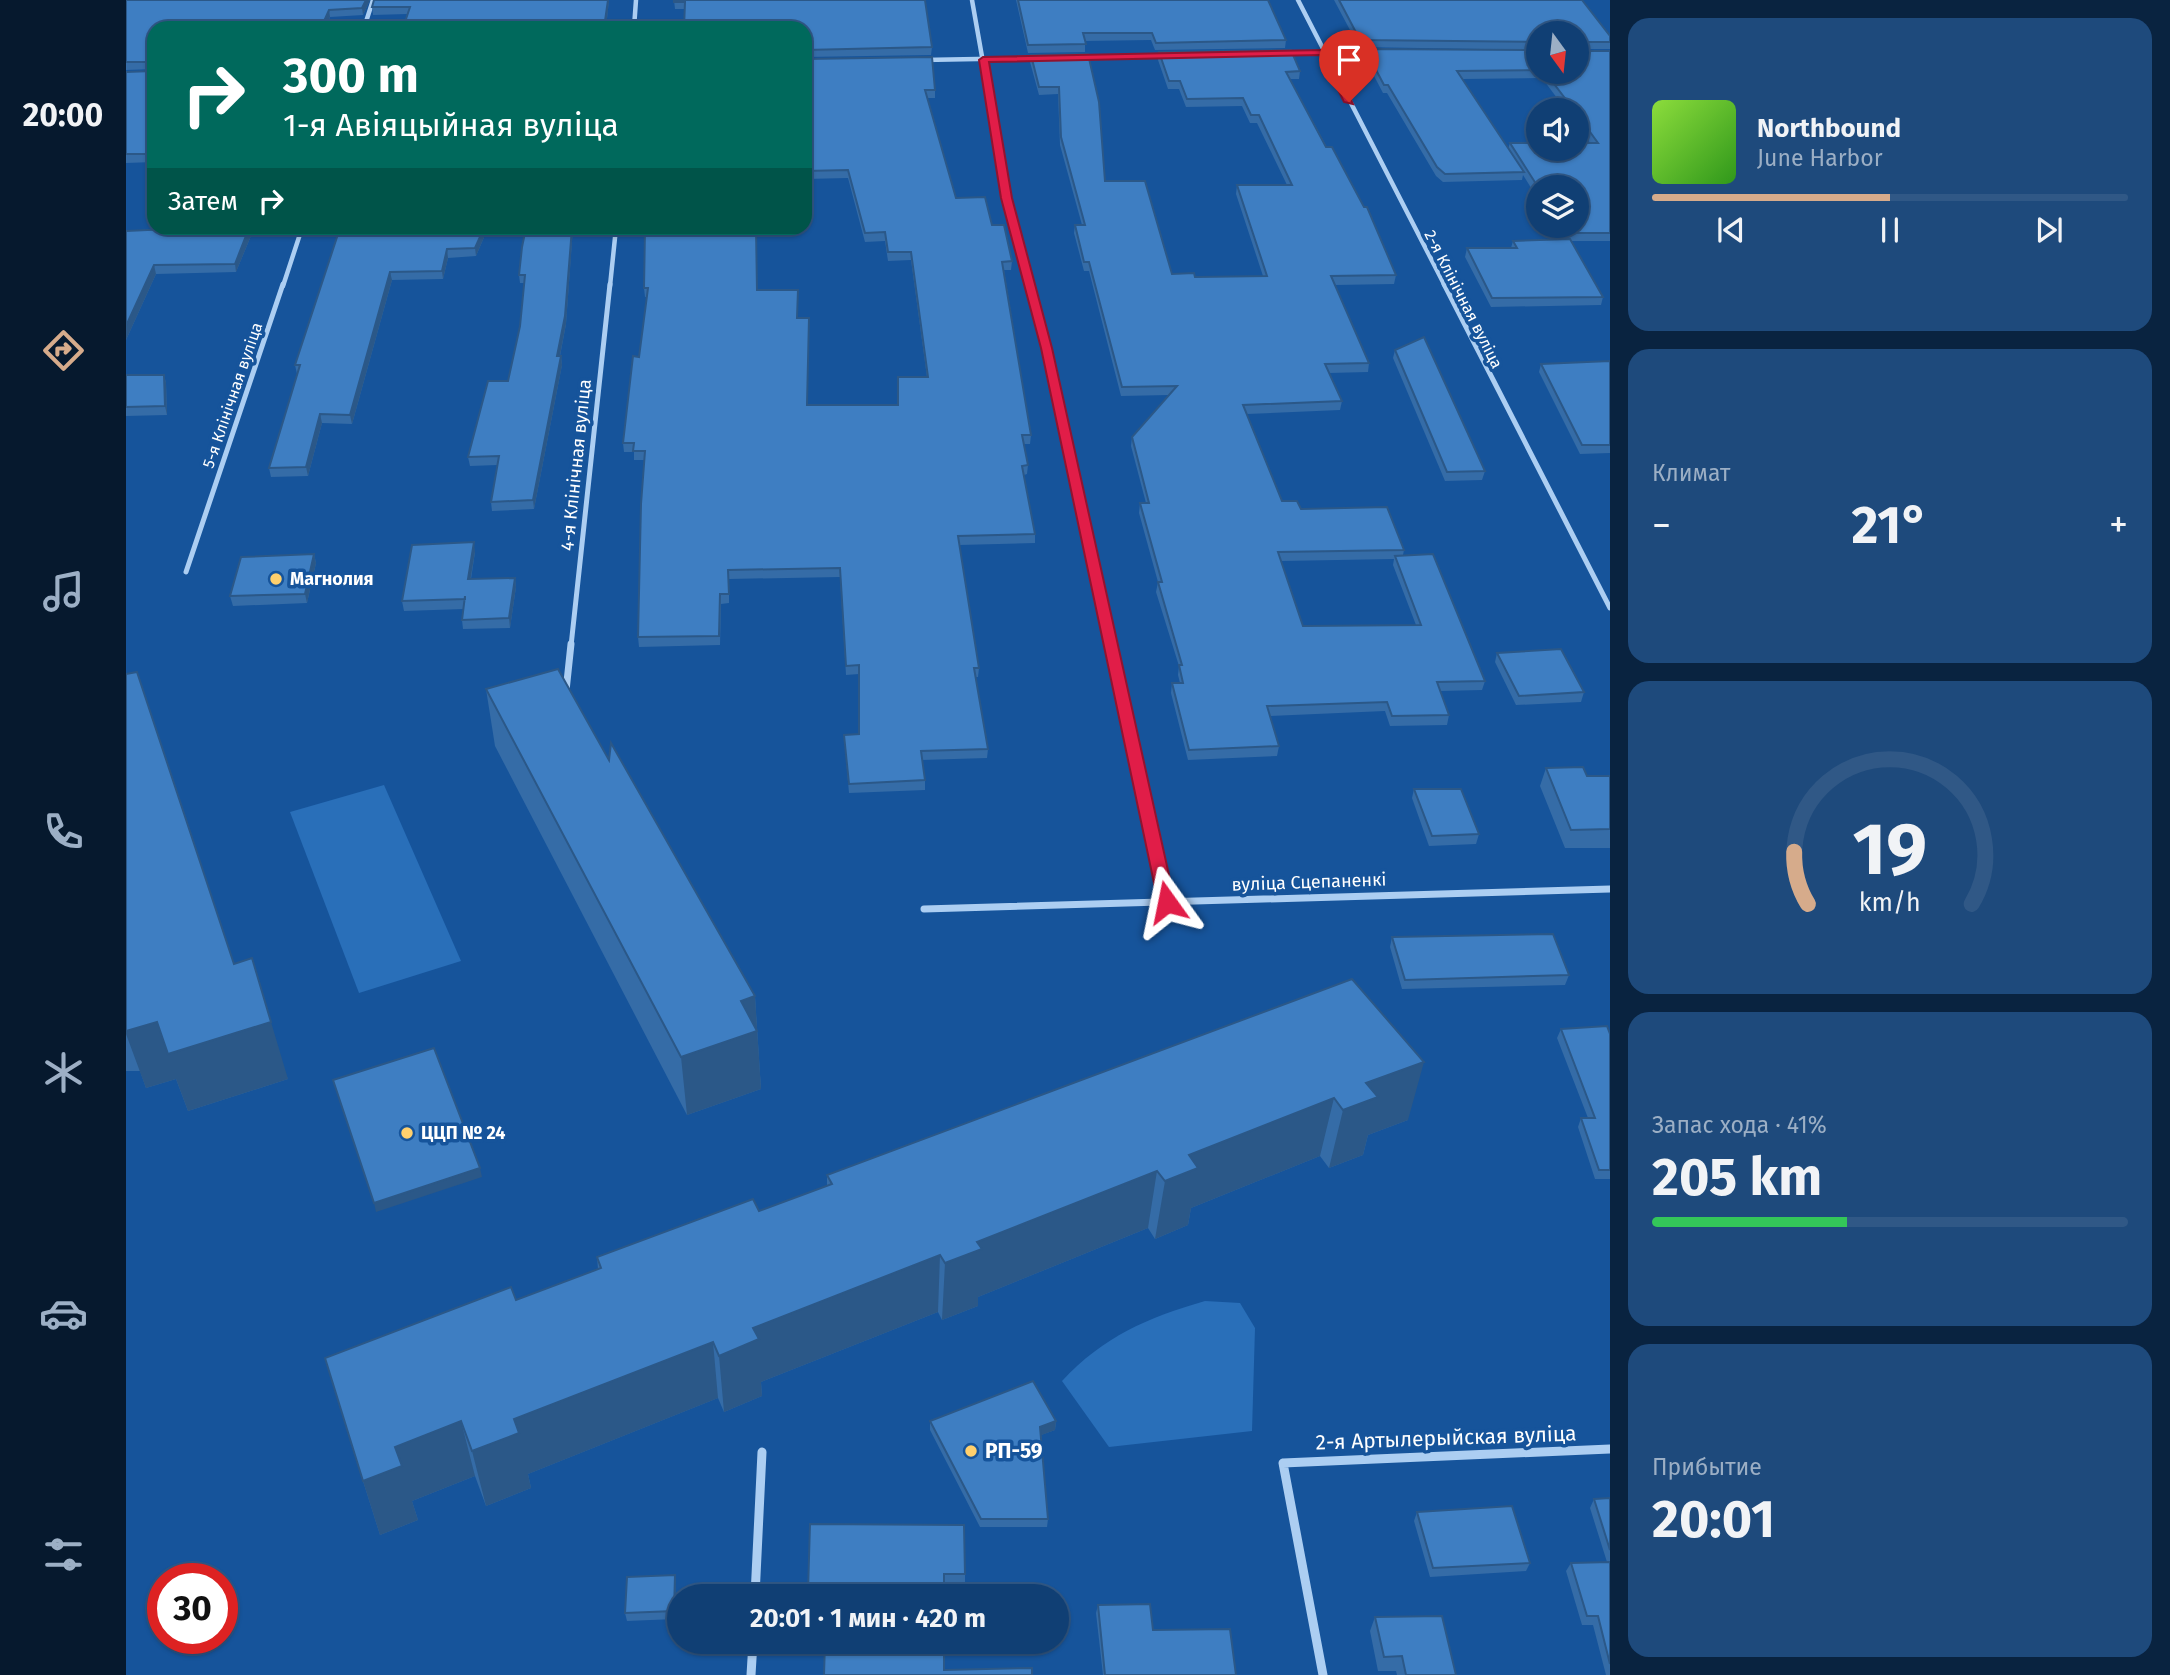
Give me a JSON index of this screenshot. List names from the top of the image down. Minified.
{"streets":{"street":["2-я Клінічная вуліца","5-я Клінічная вуліца","4-я Клінічная вуліца","вуліца Сцепаненкі","2-я Артылерыйская вуліца"]},"places":["Магнолия","ЦЦП № 24","РП-59"],"north":"bottom","page":{"tabs":"20:00","turn":["300 m","1-я Авіяцыйная вуліца"],"song":["Northbound","June Harbor"],"then":"Затем","tile":["Климат",["Запас хода · 41%","205 km"],["Прибытие","20:01"]],"heat":["−","21°","+"],"limit":"30","trip":"20:01 · 1 мин · 420 m","gauge":["19","km/h"]}}
